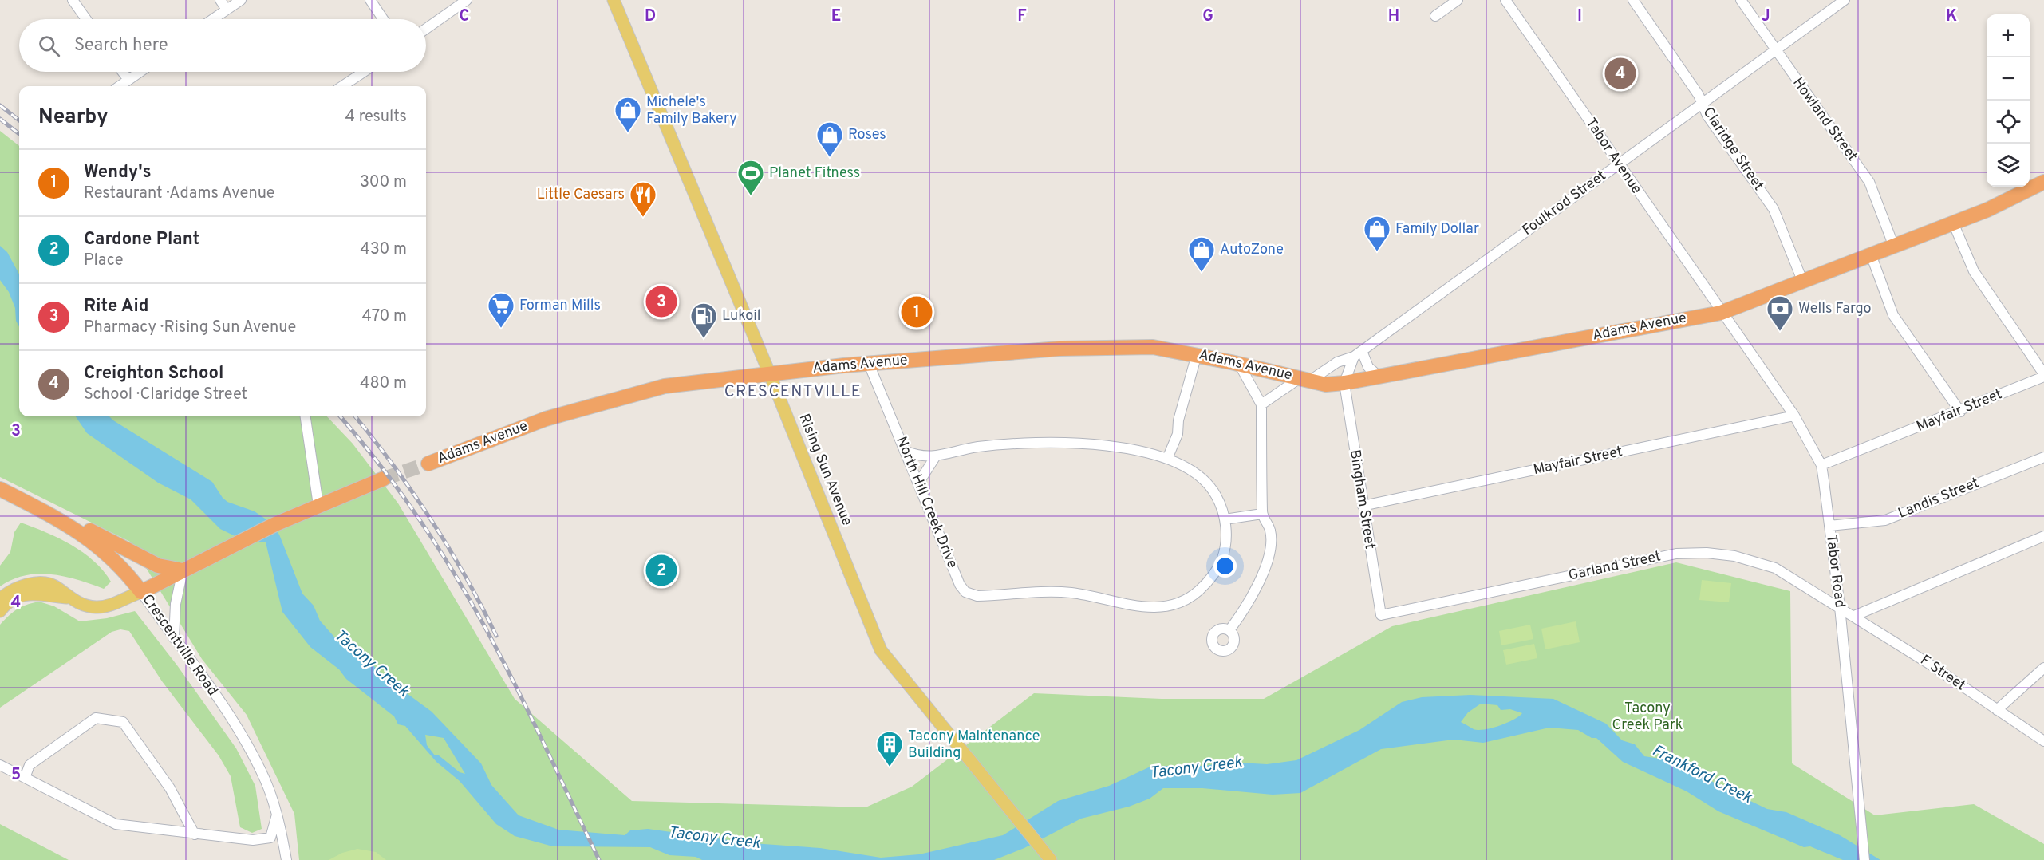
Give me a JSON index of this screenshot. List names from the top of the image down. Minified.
{"streets":{"highway":["Adams Avenue","Crescentville Road"],"main road":["Rising Sun Avenue"],"street":["Howland Street","Claridge Street","Tabor Avenue","Foulkrod Street","Mayfair Street","Landis Street","Bingham Street","North Hill Creek Drive","Garland Street","Tabor Road","F Street"]},"crossings":[["Howland Street","Foulkrod Street"],["Howland Street","Adams Avenue"],["Claridge Street","Foulkrod Street"],["Claridge Street","Adams Avenue"],["Tabor Avenue","Foulkrod Street"],["Tabor Avenue","Adams Avenue"],["Tabor Avenue","Tabor Road"],["Foulkrod Street","Adams Avenue"],["Adams Avenue","Rising Sun Avenue"],["Adams Avenue","Bingham Street"],["Adams Avenue","North Hill Creek Drive"],["Adams Avenue","Tabor Road"],["Mayfair Street","Bingham Street"],["Mayfair Street","Tabor Road"],["Landis Street","Tabor Road"],["Bingham Street","Garland Street"],["Garland Street","Tabor Road"],["Garland Street","F Street"],["Tabor Road","F Street"]],"districts":["CRESCENTVILLE"],"water":["Tacony Creek","Frankford Creek"],"parks":["Tacony Creek Park"],"places":{"shop":["Michele's Family Bakery","Roses","Family Dollar","AutoZone"],"sports":["Planet Fitness"],"restaurant":["Little Caesars"],"supermarket":["Forman Mills"],"bank":["Wells Fargo"],"fuel station":["Lukoil"],"building":["Tacony Maintenance Building"]},"page":{"map_buttons":["+","−"],"search":"Search here","pins":["4","3","1","2"],"heading":["Nearby","4 results"],"list":[{"mark":"1","name":"Wendy's","note":"Restaurant · Adams Avenue","value":"300 m"},{"mark":"2","name":"Cardone Plant","note":"Place","value":"430 m"},{"mark":"3","name":"Rite Aid","note":"Pharmacy · Rising Sun Avenue","value":"470 m"},{"mark":"4","name":"Creighton School","note":"School · Claridge Street","value":"480 m"}]},"grid":{"columns":["C","D","E","F","G","H","I","J","K"],"rows":["3","4","5"]}}
